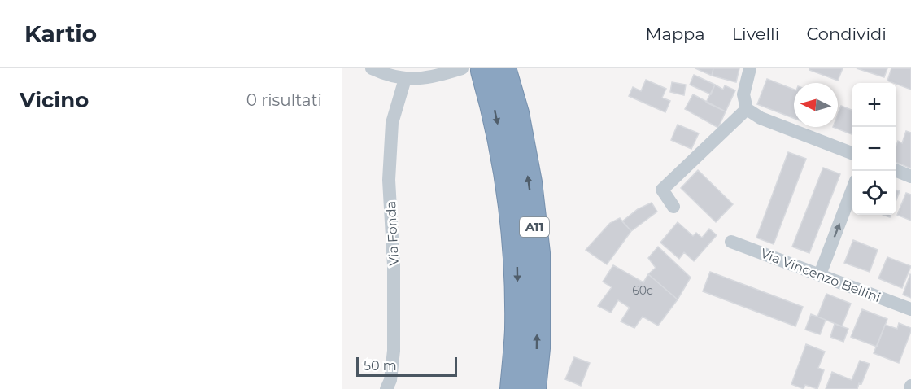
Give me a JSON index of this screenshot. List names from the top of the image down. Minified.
{"streets":{"highway":["A11"],"street":["Via Fonda","Via Vincenzo Bellini"]},"house_numbers":["60c"],"scale_bar":"50 m","north":"left","page":{"header":"Kartio","nav":["Mappa","Livelli","Condividi"],"heading":["Vicino","0 risultati"],"map_buttons":["+","−"],"scale":"50 m"}}
